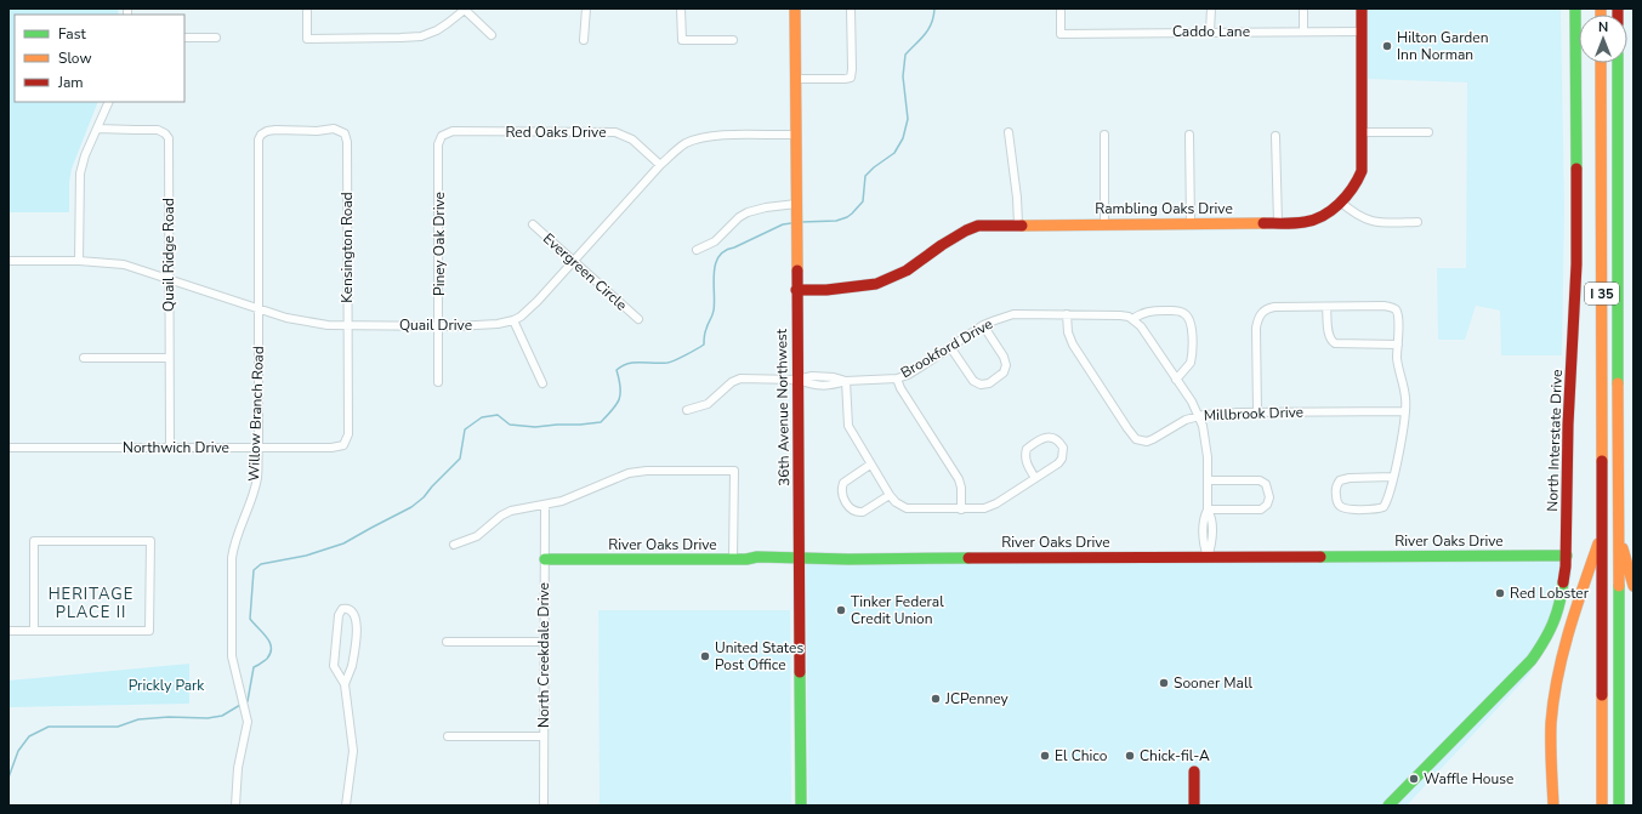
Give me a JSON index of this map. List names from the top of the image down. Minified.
{"streets":{"main road":["Rambling Oaks Drive","I 35","36th Avenue Northwest","North Interstate Drive","River Oaks Drive"],"street":["Caddo Lane","Red Oaks Drive","Piney Oak Drive","Kensington Road","Quail Ridge Road","Evergreen Circle","Quail Drive","Brookford Drive","Willow Branch Road","Millbrook Drive","Northwich Drive","North Creekdale Drive"]},"crossings":[["Caddo Lane","Rambling Oaks Drive"],["Red Oaks Drive","Piney Oak Drive"],["Red Oaks Drive","Quail Drive"],["Rambling Oaks Drive","36th Avenue Northwest"],["Piney Oak Drive","Quail Drive"],["Kensington Road","Quail Drive"],["Kensington Road","Willow Branch Road"],["Kensington Road","Northwich Drive"],["Quail Ridge Road","Quail Drive"],["Quail Ridge Road","Northwich Drive"],["Evergreen Circle","Quail Drive"],["Quail Drive","36th Avenue Northwest"],["Quail Drive","Willow Branch Road"],["Brookford Drive","36th Avenue Northwest"],["Brookford Drive","Millbrook Drive"],["36th Avenue Northwest","River Oaks Drive"],["Willow Branch Road","Northwich Drive"],["North Interstate Drive","River Oaks Drive"],["River Oaks Drive","North Creekdale Drive"]],"districts":["HERITAGE PLACE II"],"parks":["Prickly Park"],"places":["Hilton Garden Inn Norman","Red Lobster","Tinker Federal Credit Union","United States Post Office","Sooner Mall","JCPenney","El Chico","Chick-fil-A","Waffle House"],"legend":["Fast","Slow","Jam"],"north":"top"}
